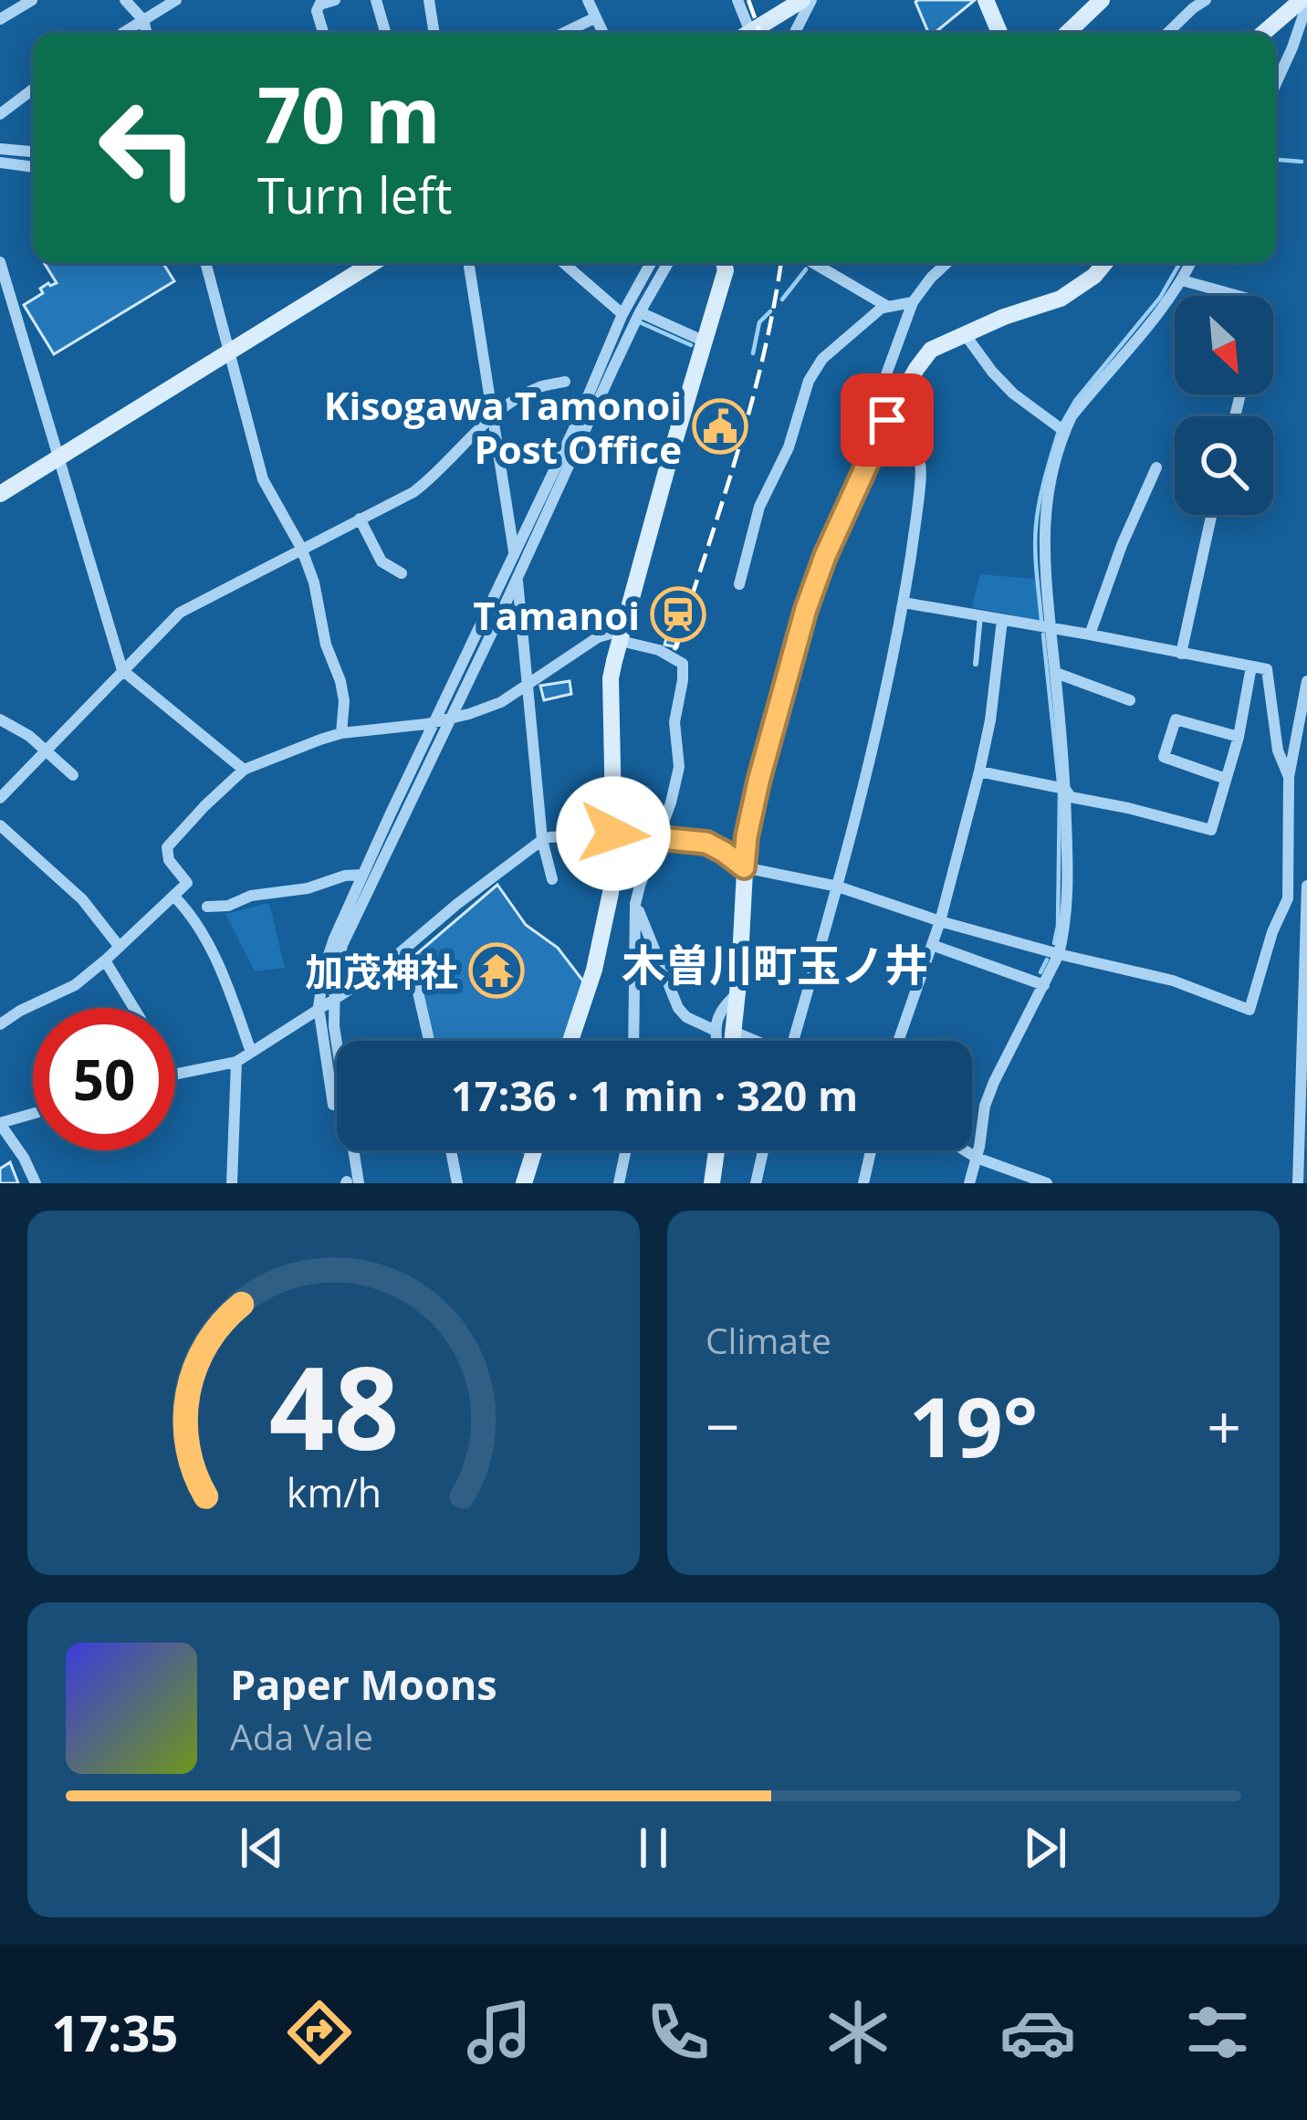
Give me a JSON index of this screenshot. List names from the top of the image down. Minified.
{"districts":["木曽川町玉ノ井"],"places":{"public building":["Kisogawa Tamonoi Post Office"],"station":["Tamanoi"],"temple":["加茂神社"]},"north":"bottom right","page":{"turn":["70 m","Turn left"],"limit":"50","trip":"17:36 · 1 min · 320 m","tile":"Climate","heat":["−","19°","+"],"song":["Paper Moons","Ada Vale"],"tabs":"17:35","gauge":["48","km/h"]}}
